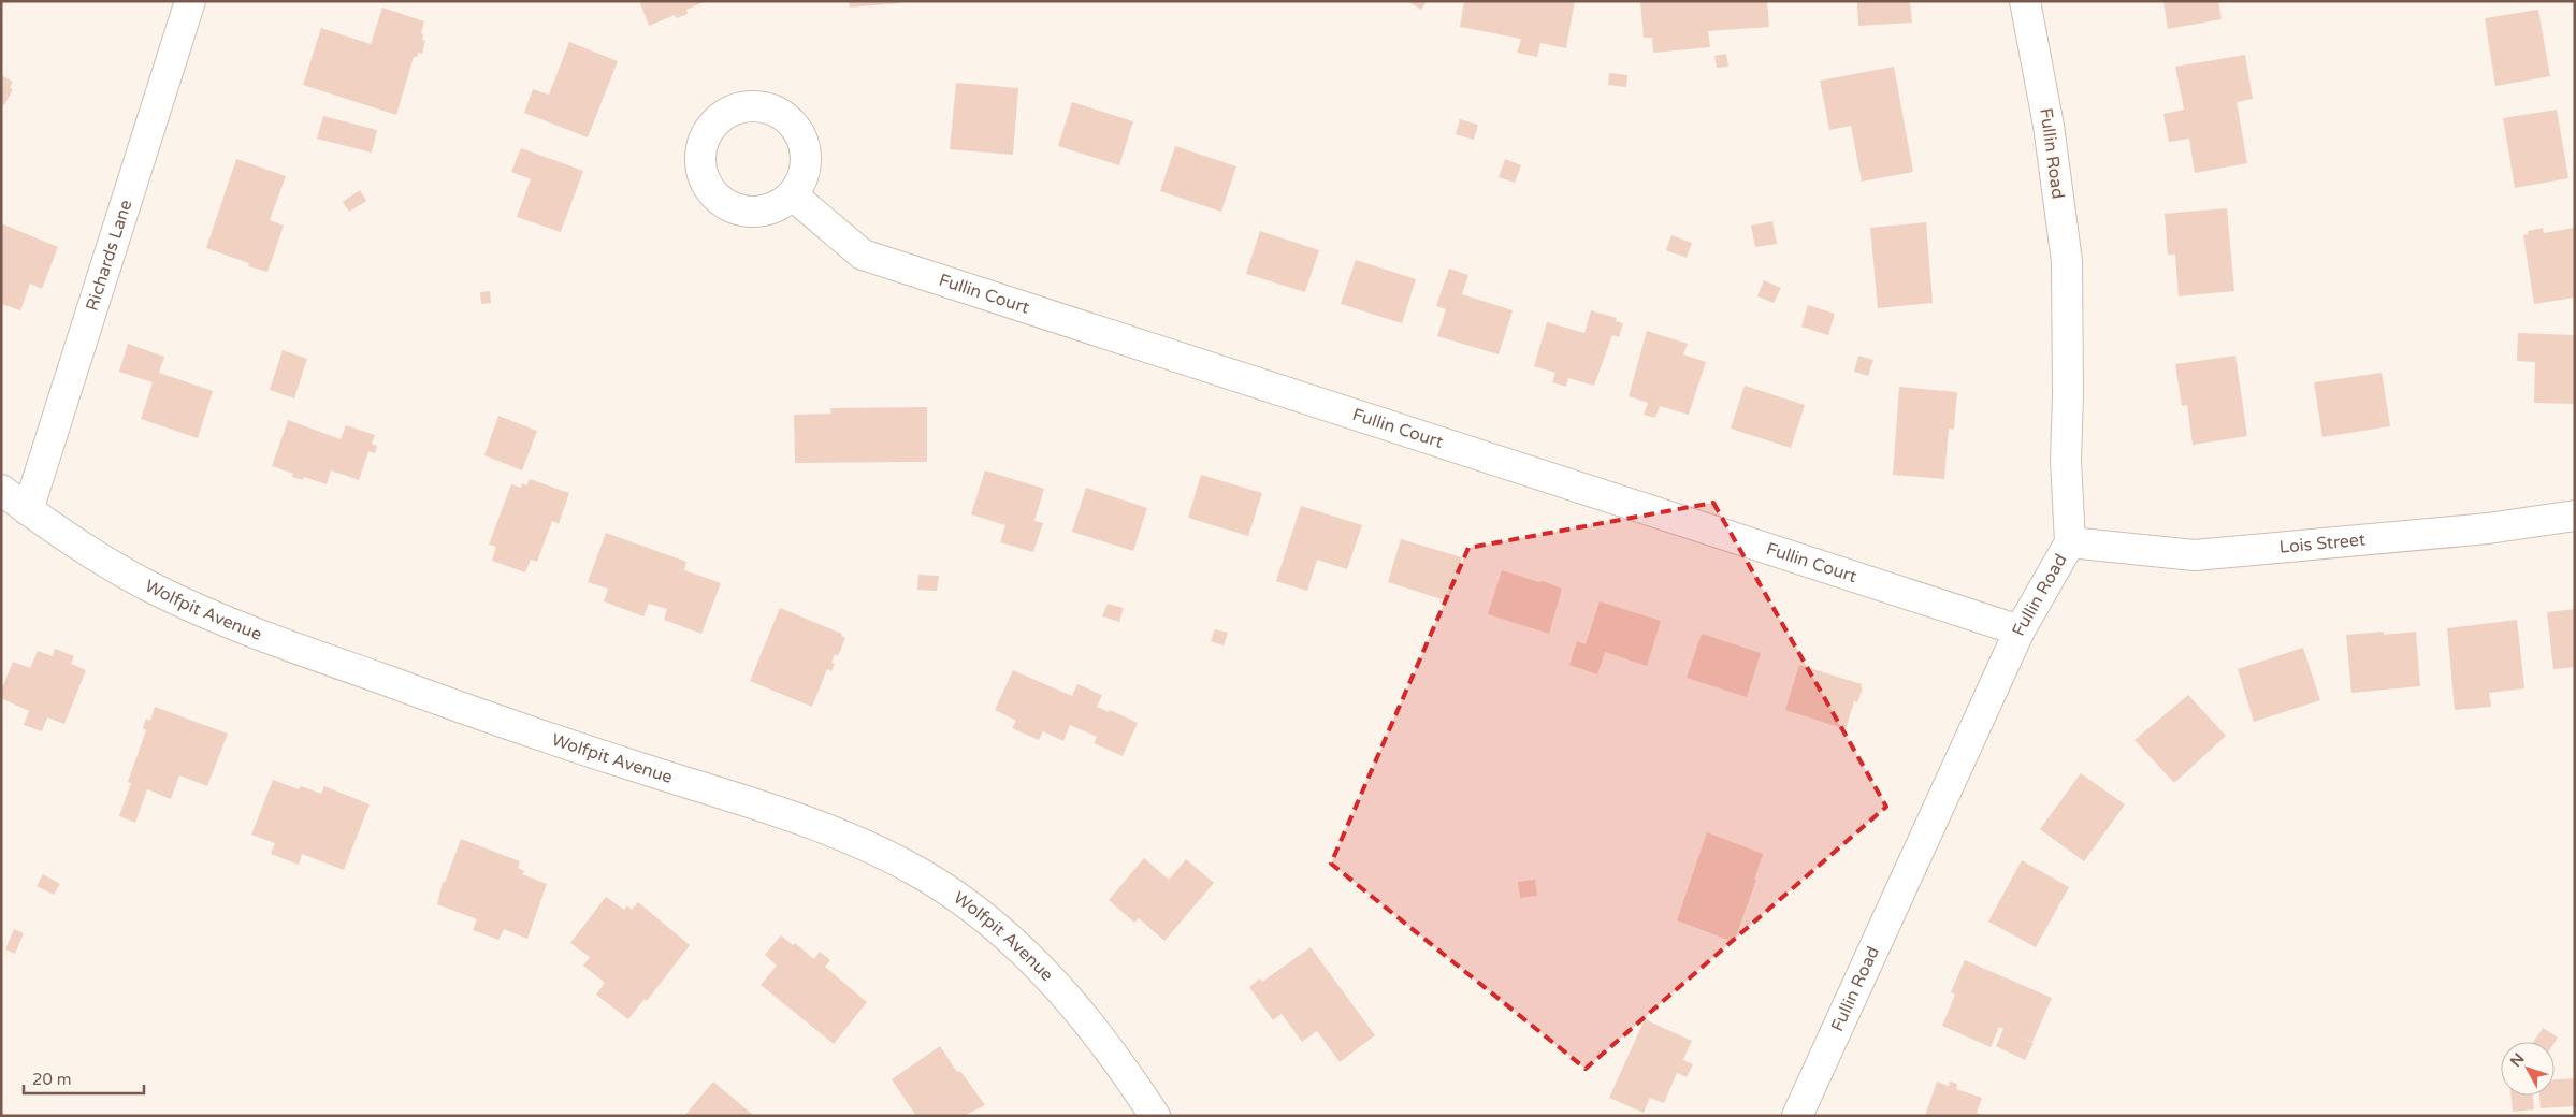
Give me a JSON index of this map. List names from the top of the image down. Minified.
{"streets":{"street":["Fullin Road","Richards Lane","Fullin Court","Lois Street","Wolfpit Avenue"]},"crossings":[["Fullin Road","Fullin Court"],["Fullin Road","Lois Street"],["Richards Lane","Wolfpit Avenue"]],"scale_bar":"20 m","north":"top left"}
